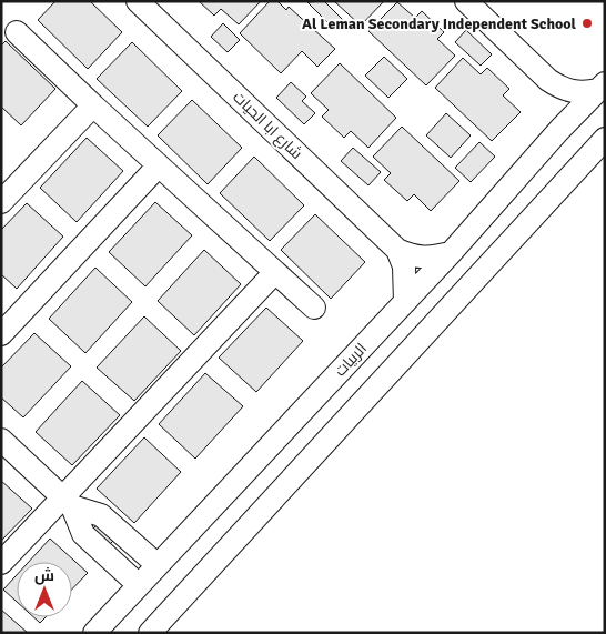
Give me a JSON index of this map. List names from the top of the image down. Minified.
{"streets":{"street":["شارع ابا الحيات","الربيات"]},"crossings":[["شارع ابا الحيات","الربيات"]],"places":["Al Leman Secondary Independent School"],"north":"top"}
